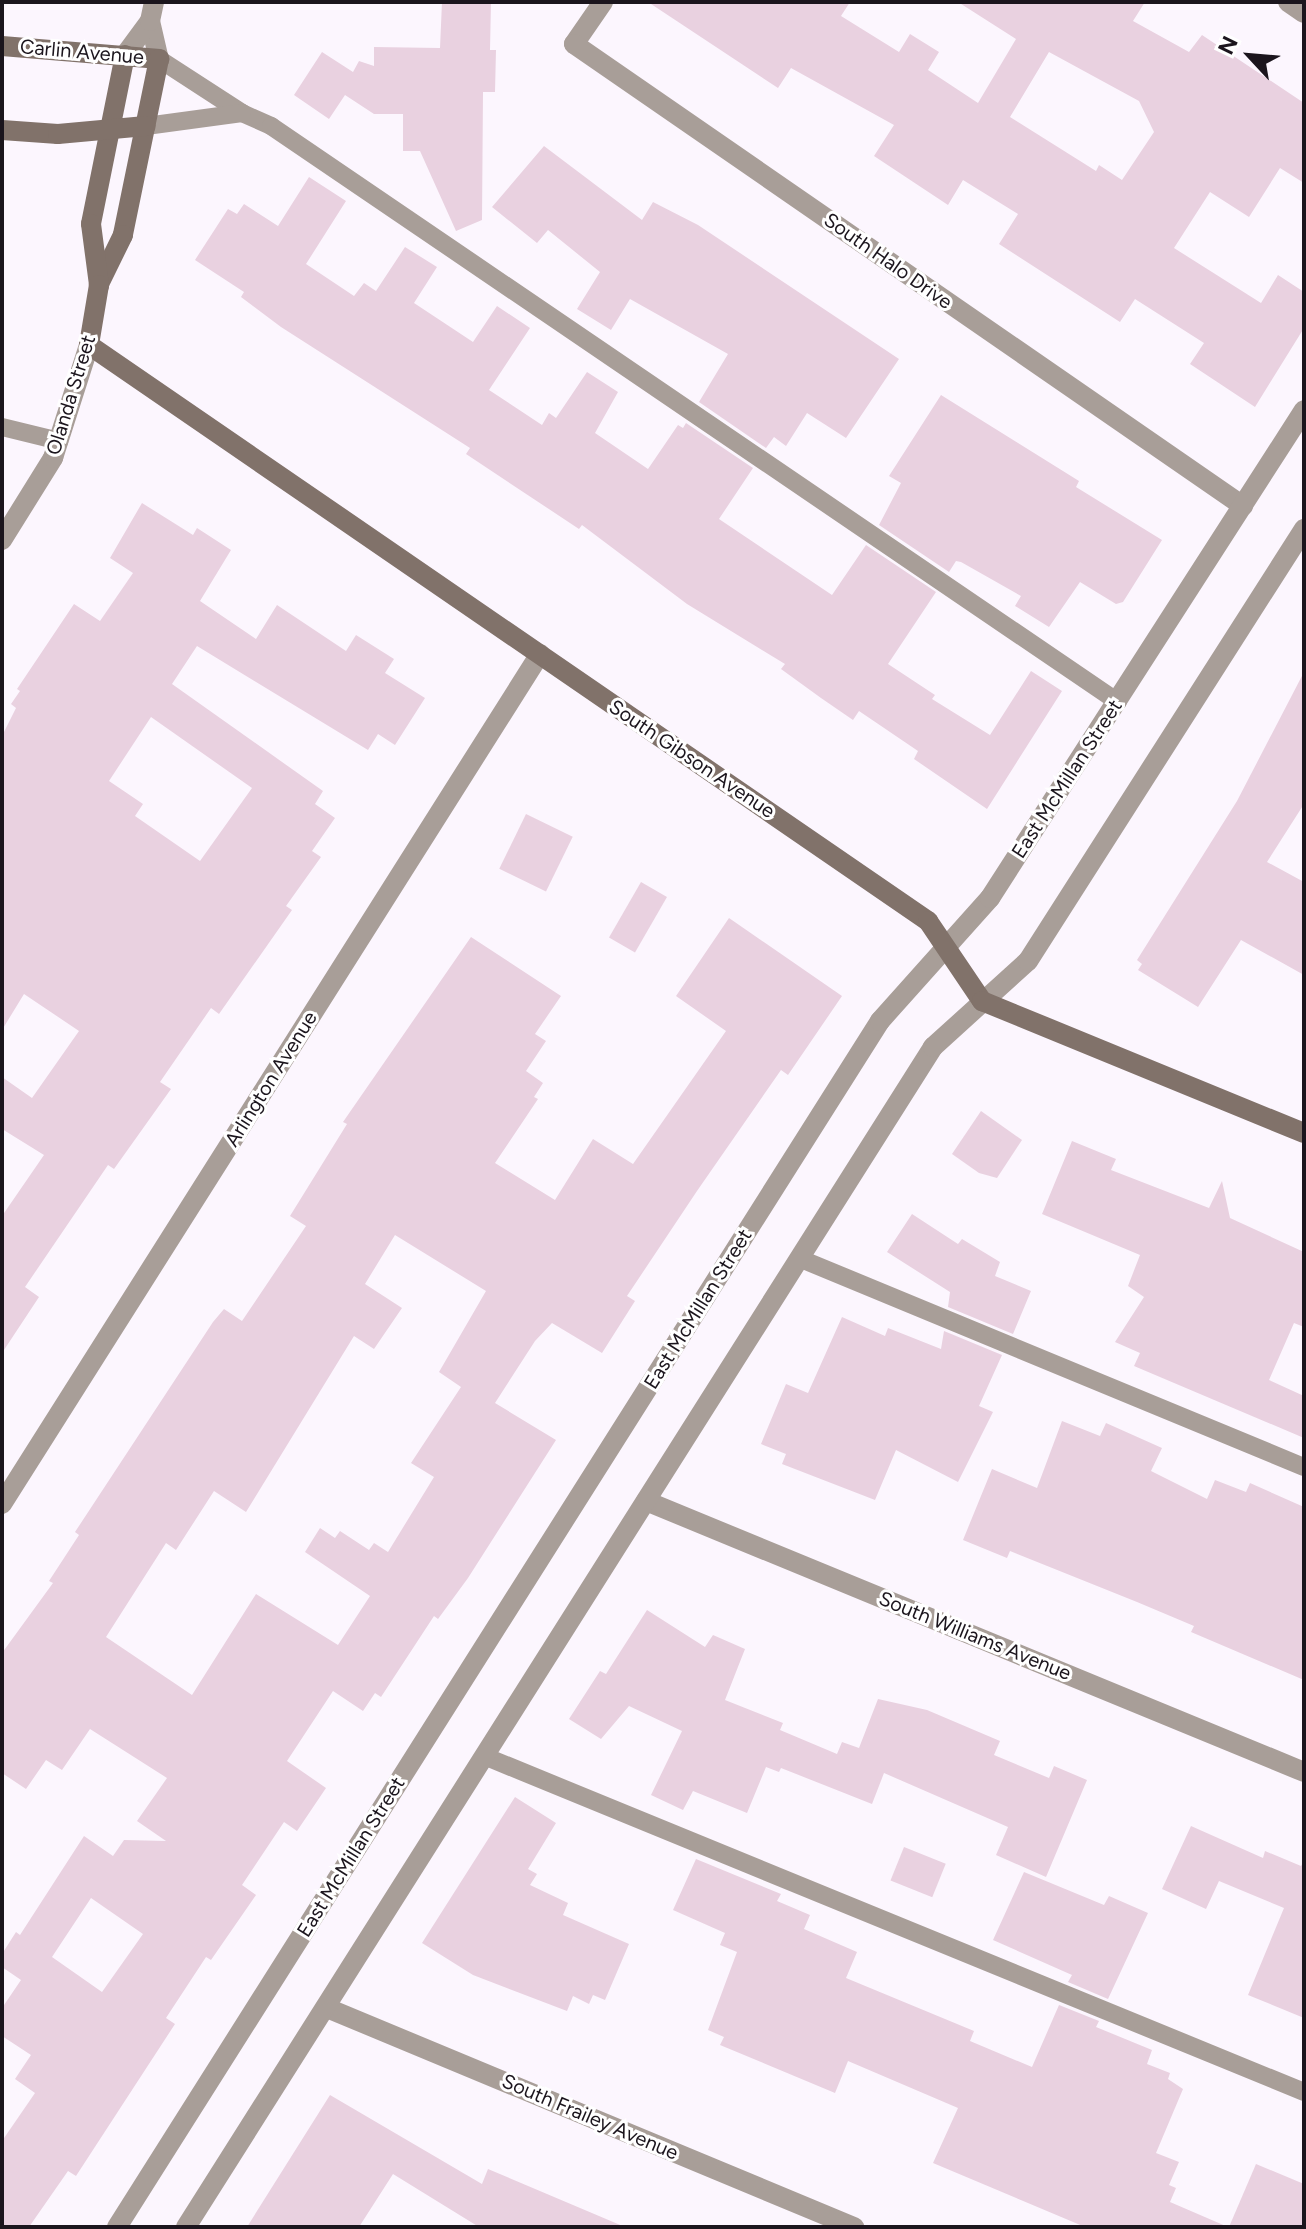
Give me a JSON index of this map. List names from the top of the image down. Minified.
{"streets":{"street":["Carlin Avenue","South Halo Drive","Olanda Street","South Gibson Avenue","East McMillan Street","Arlington Avenue","South Williams Avenue","South Frailey Avenue"]},"crossings":[["Carlin Avenue","Olanda Street"],["Carlin Avenue","East McMillan Street"],["South Halo Drive","East McMillan Street"],["Olanda Street","South Gibson Avenue"],["South Gibson Avenue","East McMillan Street"],["South Gibson Avenue","Arlington Avenue"]],"north":"top left"}
